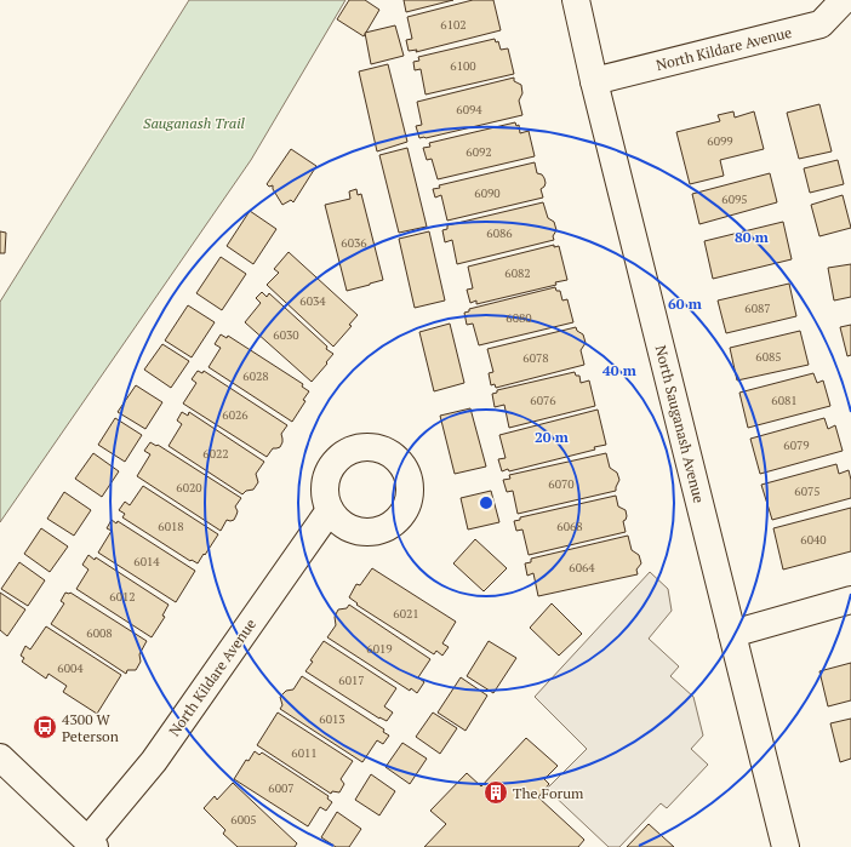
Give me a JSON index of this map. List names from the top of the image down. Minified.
{"streets":{"street":["North Kildare Avenue","North Sauganash Avenue"]},"crossings":[["North Kildare Avenue","North Sauganash Avenue"]],"parks":["Sauganash Trail"],"places":{"bus stop":["4300 W Peterson"],"building":["The Forum"]},"house_numbers":["6102","6100","6094","6099","6092","6090","6095","6086","6036","6082","6034","6087","6080","6030","6085","6078","6028","6076","6081","6026","6079","6022","6070","6020","6075","6018","6068","6040","6014","6064","6012","6021","6008","6019","6004","6017","6013","6011","6007","6005"],"rings":["80 m","60 m","40 m","20 m"]}
